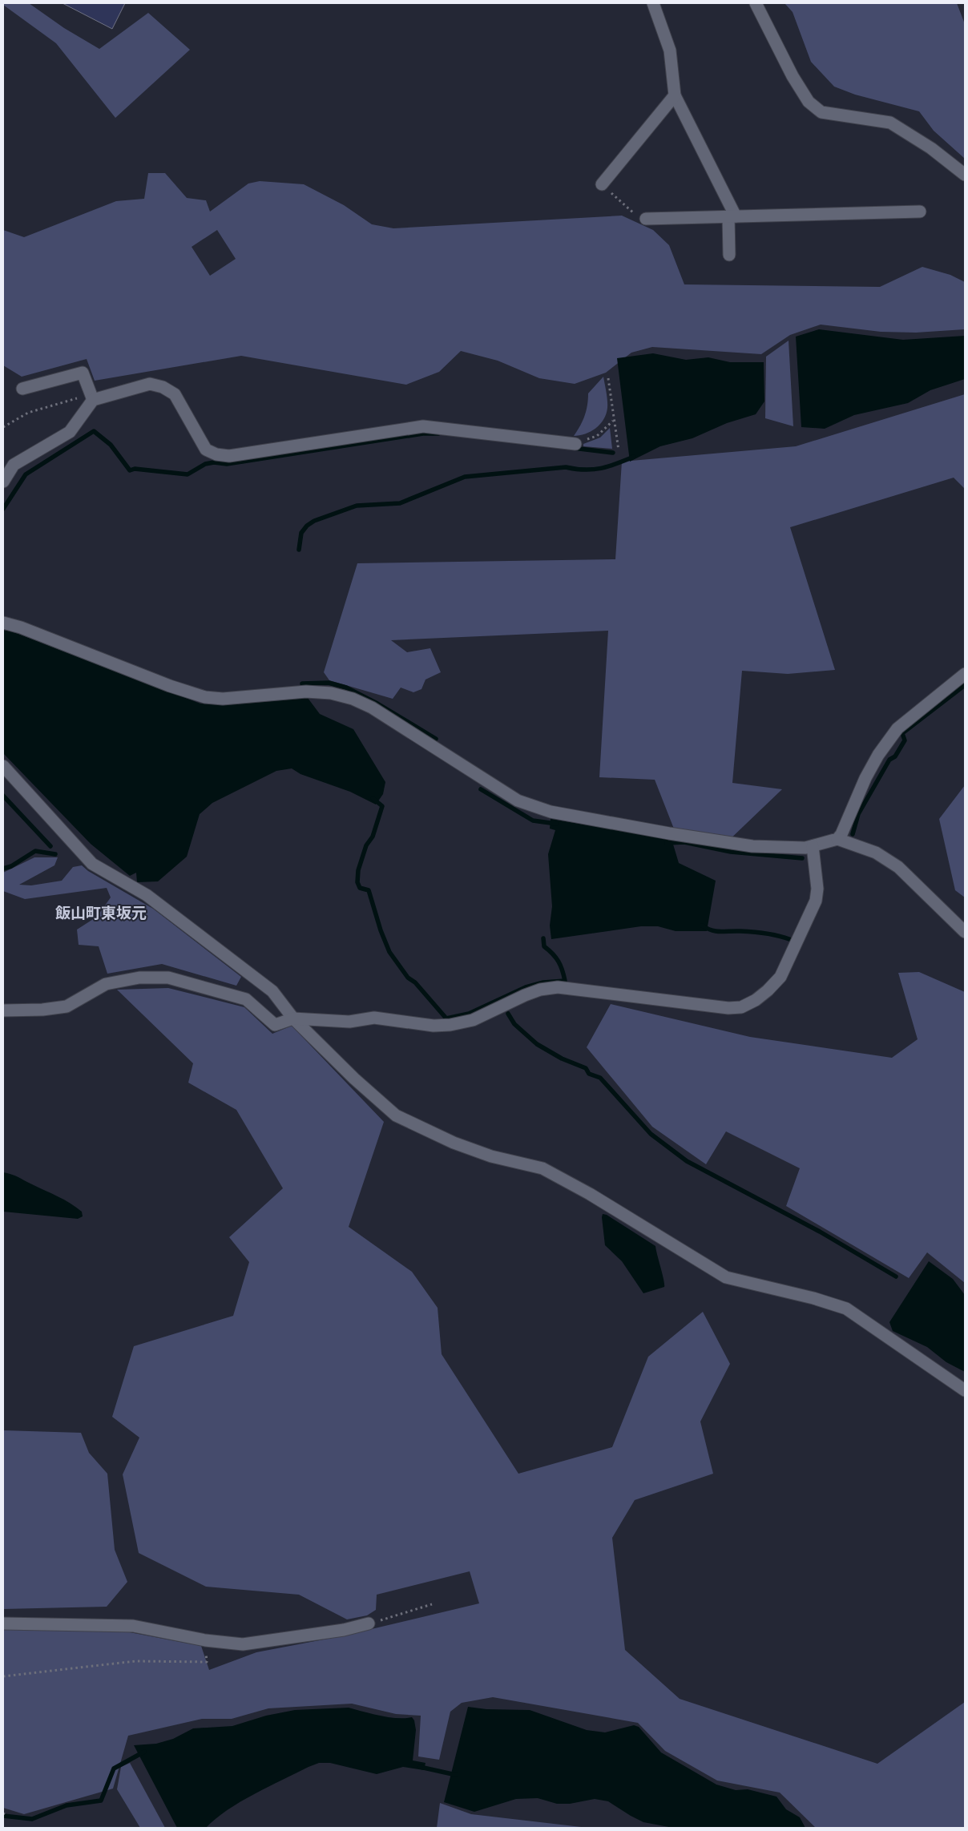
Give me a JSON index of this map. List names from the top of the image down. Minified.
{"districts":["飯山町東坂元"]}
